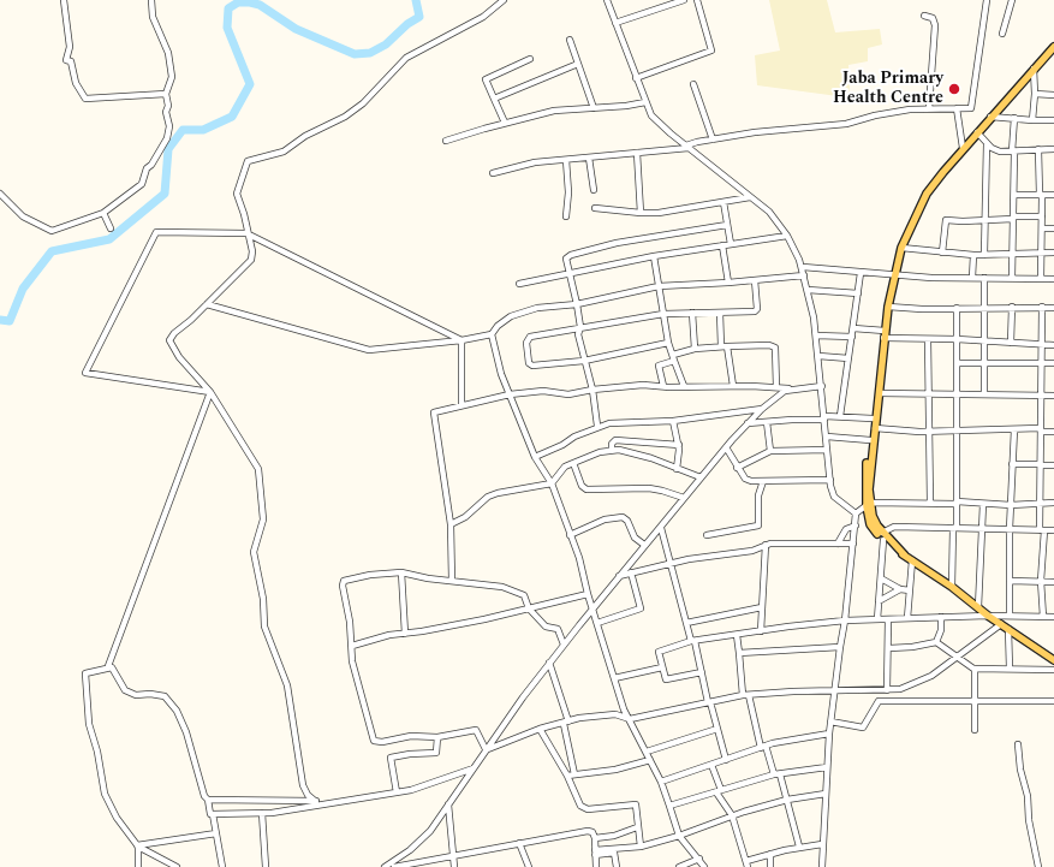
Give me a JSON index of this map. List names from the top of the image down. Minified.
{"places":["Jaba Primary Health Centre"]}
